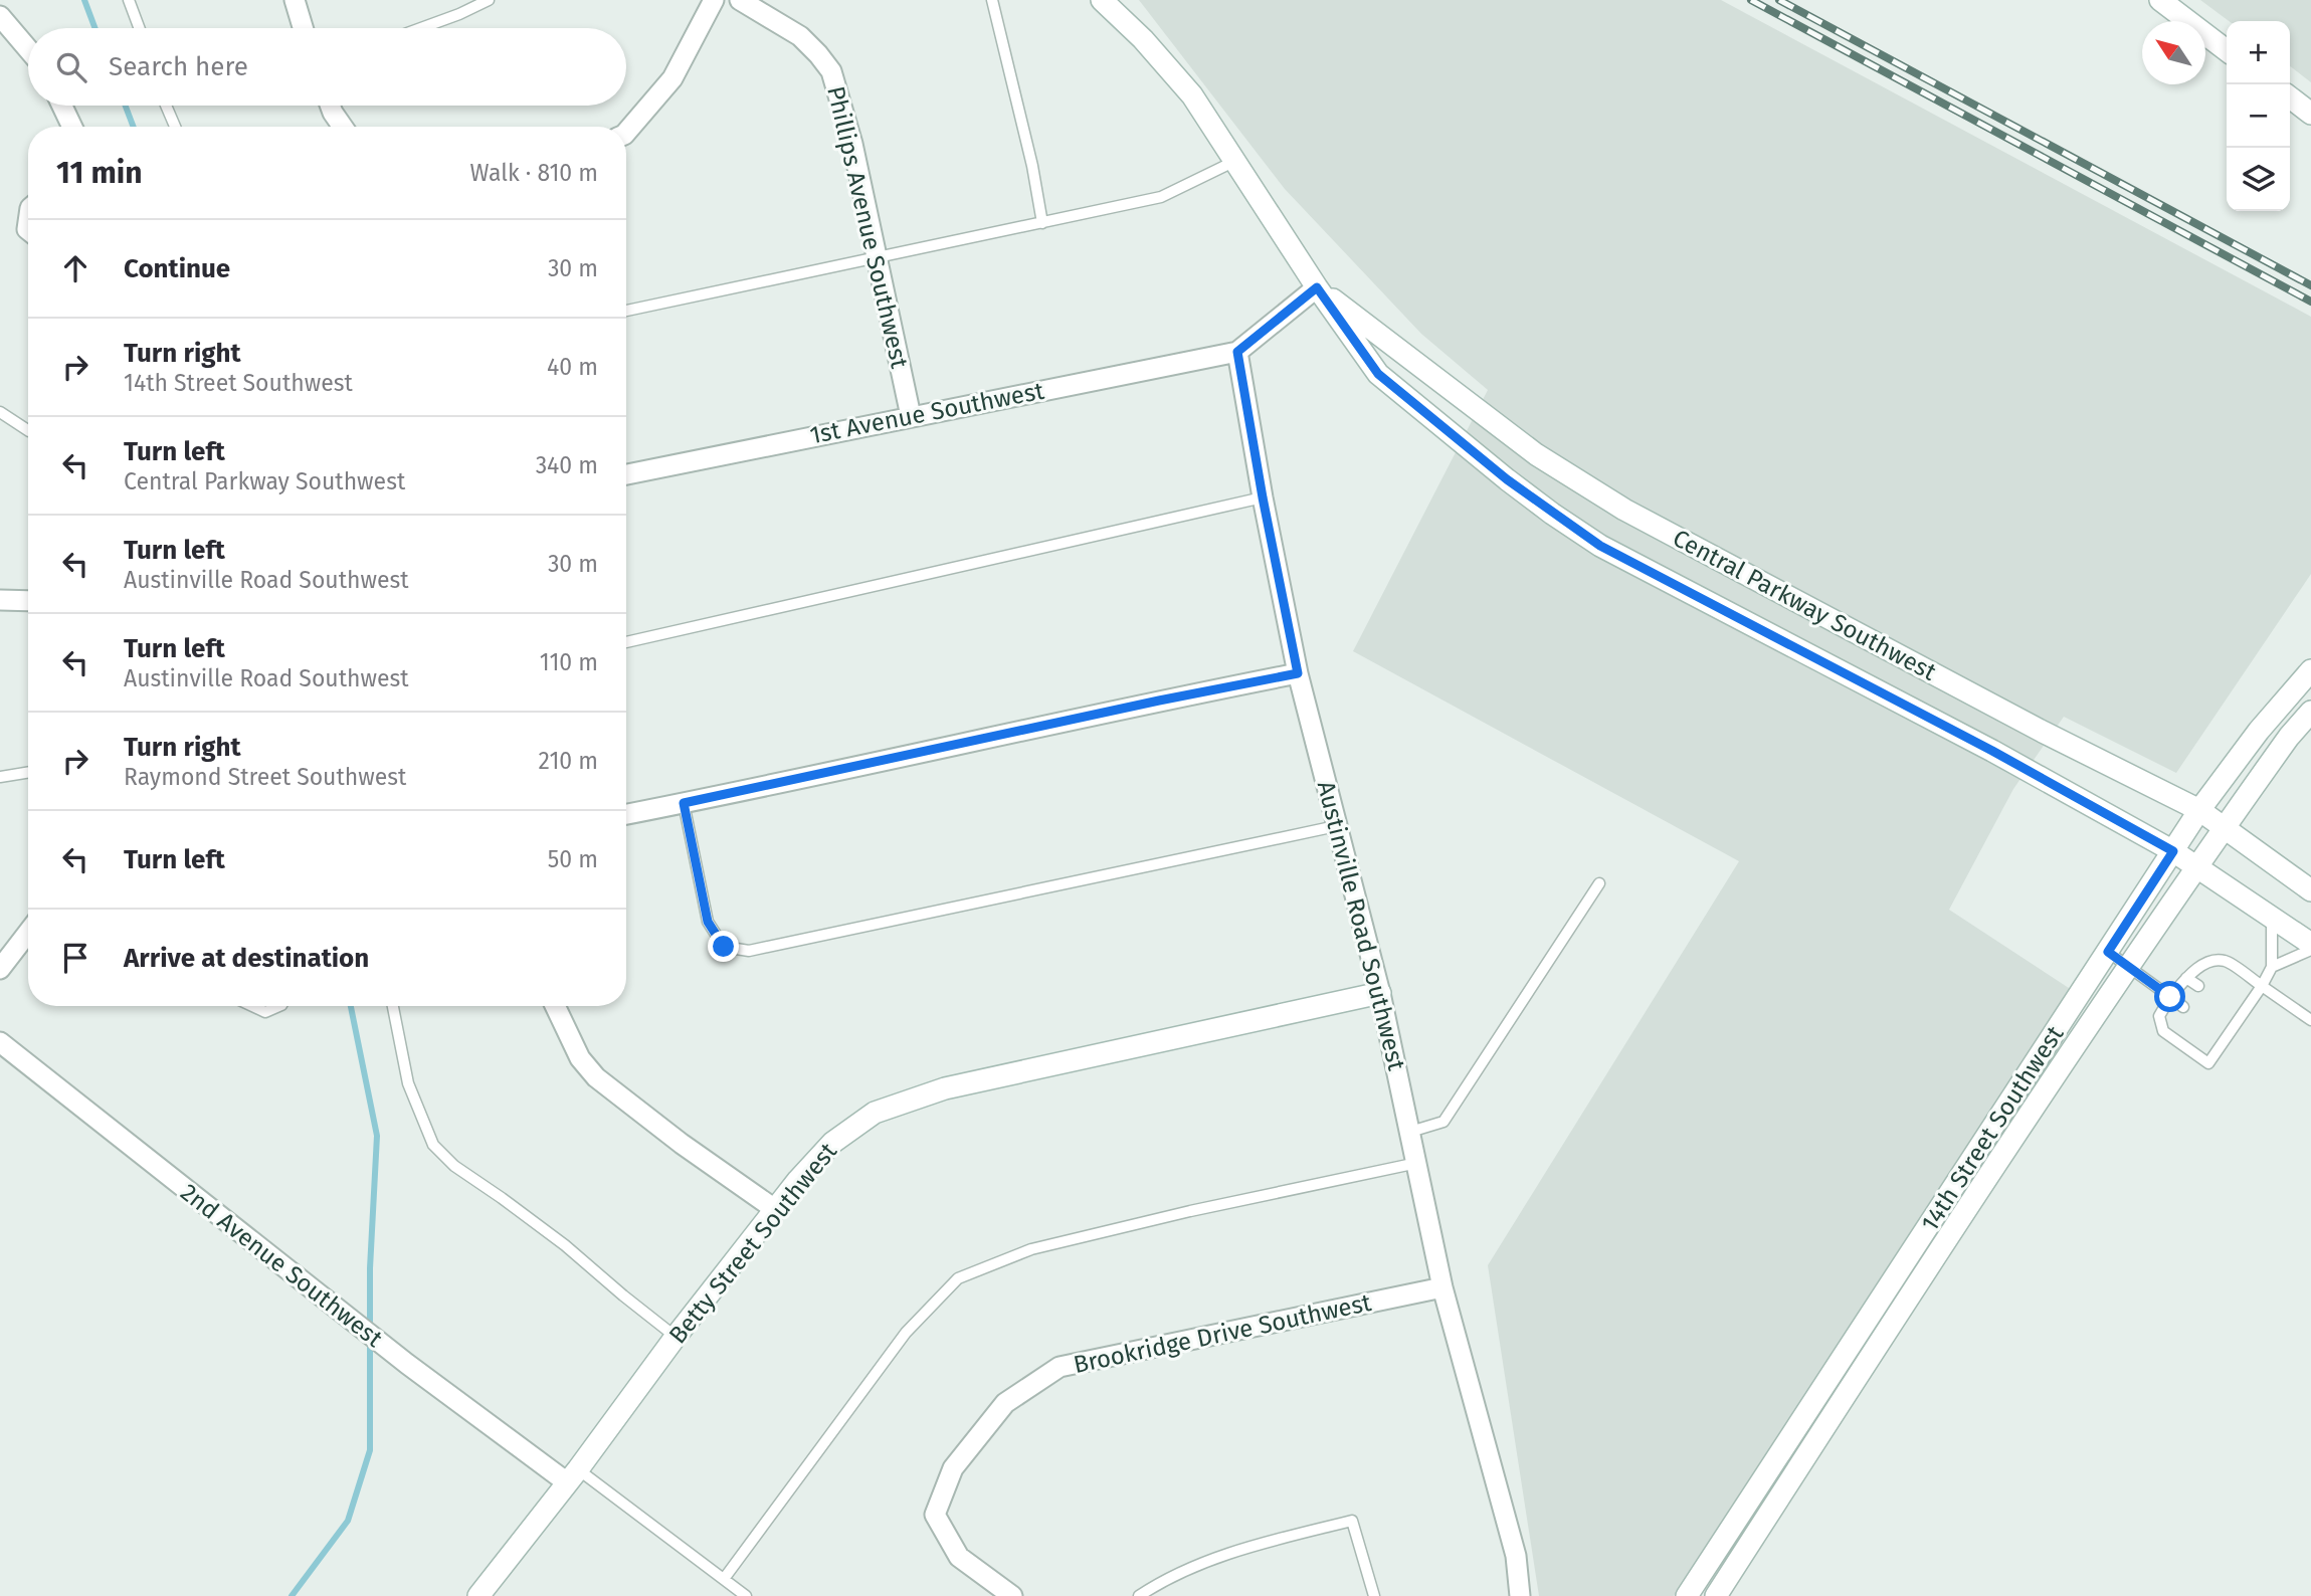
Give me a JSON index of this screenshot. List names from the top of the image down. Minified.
{"streets":{"street":["Phillips Avenue Southwest","1st Avenue Southwest","Central Parkway Southwest","Austinville Road Southwest","14th Street Southwest","Betty Street Southwest","2nd Avenue Southwest","Brookridge Drive Southwest"]},"crossings":[["Phillips Avenue Southwest","1st Avenue Southwest"],["1st Avenue Southwest","Austinville Road Southwest"],["Central Parkway Southwest","14th Street Southwest"],["Austinville Road Southwest","Betty Street Southwest"],["Austinville Road Southwest","Brookridge Drive Southwest"],["Betty Street Southwest","2nd Avenue Southwest"]],"north":"top left","page":{"map_buttons":["+","−"],"search":"Search here","heading":["11 min","Walk · 810 m"],"list":[["Continue","30 m"],["Turn right","14th Street Southwest","40 m"],["Turn left","Central Parkway Southwest","340 m"],["Turn left","Austinville Road Southwest","30 m"],["Turn left","Austinville Road Southwest","110 m"],["Turn right","Raymond Street Southwest","210 m"],["Turn left","50 m"],"Arrive at destination"]}}
